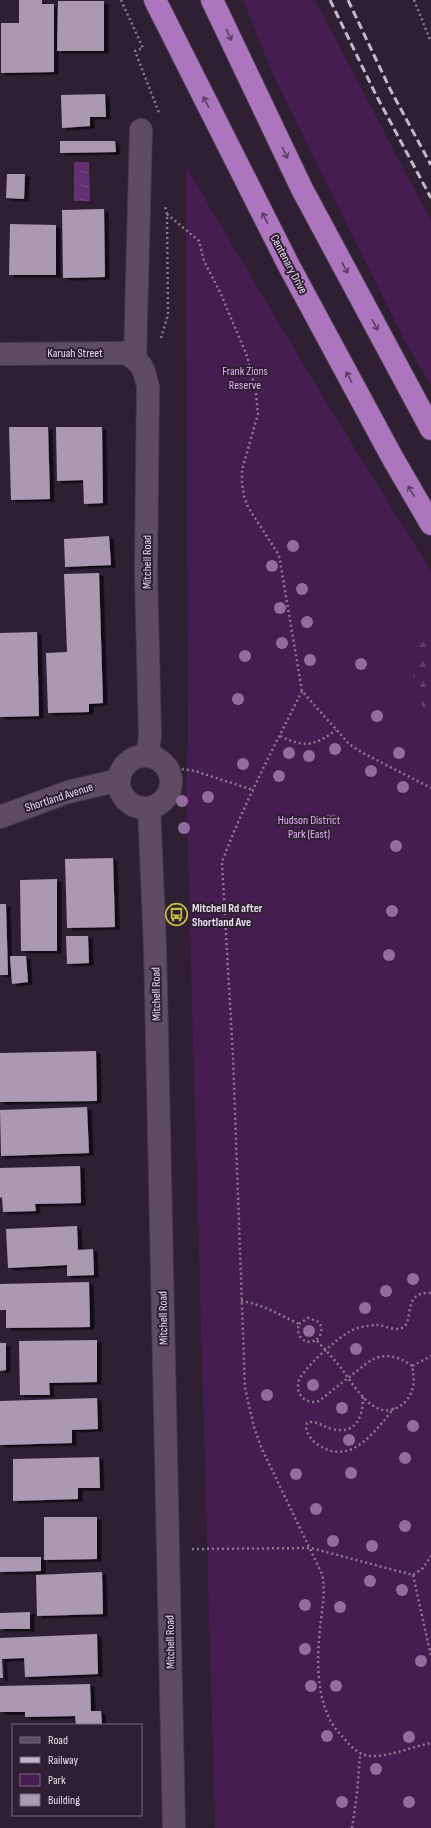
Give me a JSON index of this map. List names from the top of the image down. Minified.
{"streets":{"highway":["Centenary Drive"],"street":["Karuah Street","Mitchell Road","Shortland Avenue"]},"crossings":[["Karuah Street","Mitchell Road"],["Mitchell Road","Shortland Avenue"]],"parks":["Frank Zions Reserve","Hudson District Park (East)"],"places":{"bus stop":["Mitchell Rd after Shortland Ave"]},"legend":["Road","Railway","Park","Building"]}
